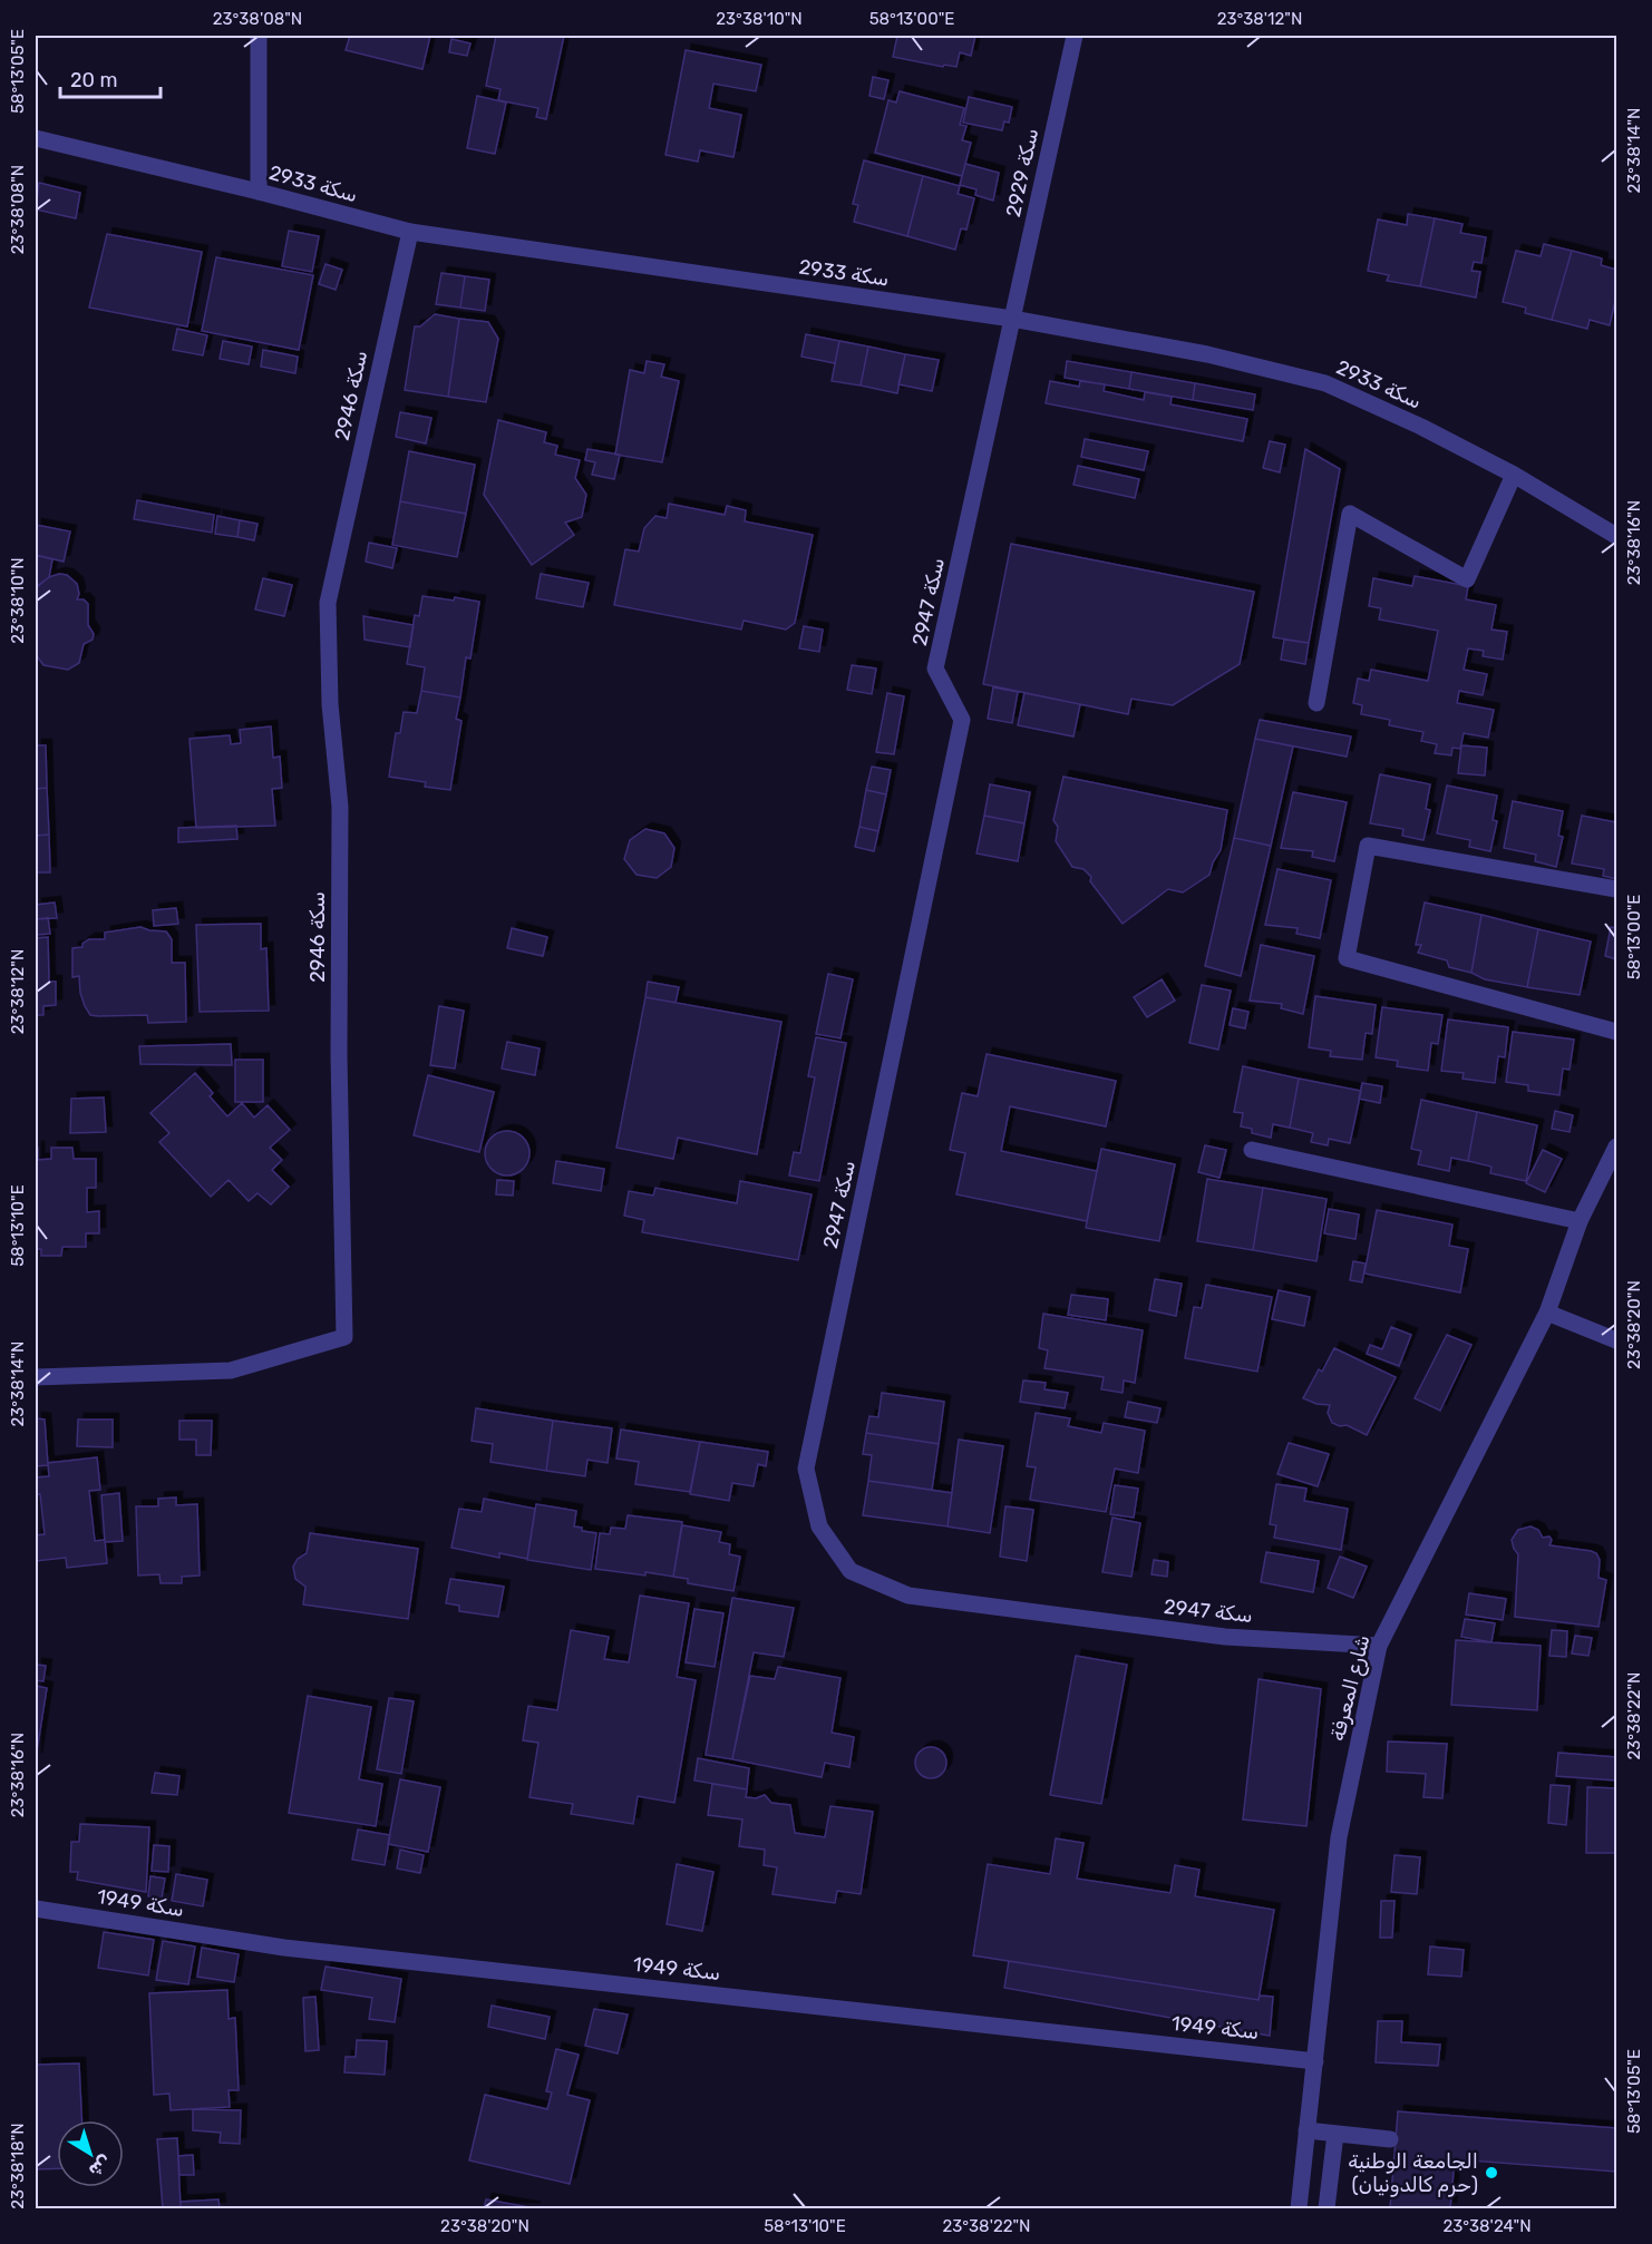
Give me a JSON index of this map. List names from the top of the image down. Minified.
{"streets":{"street":["سكة 2929","سكة 2933","سكة 2946","سكة 2947","شارع المعرفة","سكة 1949"]},"crossings":[["سكة 2929","سكة 2933"],["سكة 2929","سكة 2947"],["سكة 2933","سكة 2946"],["سكة 2933","سكة 2947"],["سكة 2947","شارع المعرفة"],["شارع المعرفة","سكة 1949"]],"places":["الجامعة الوطنية (حرم كالدونيان)"],"scale_bar":"20 m","north":"bottom right","coordinates":["23°38'08\"N","23°38'10\"N","58°13'00\"E","23°38'12\"N","58°13'05\"E","23°38'14\"N","23°38'16\"N","58°13'10\"E","23°38'20\"N","23°38'22\"N","23°38'18\"N","23°38'24\"N"]}
